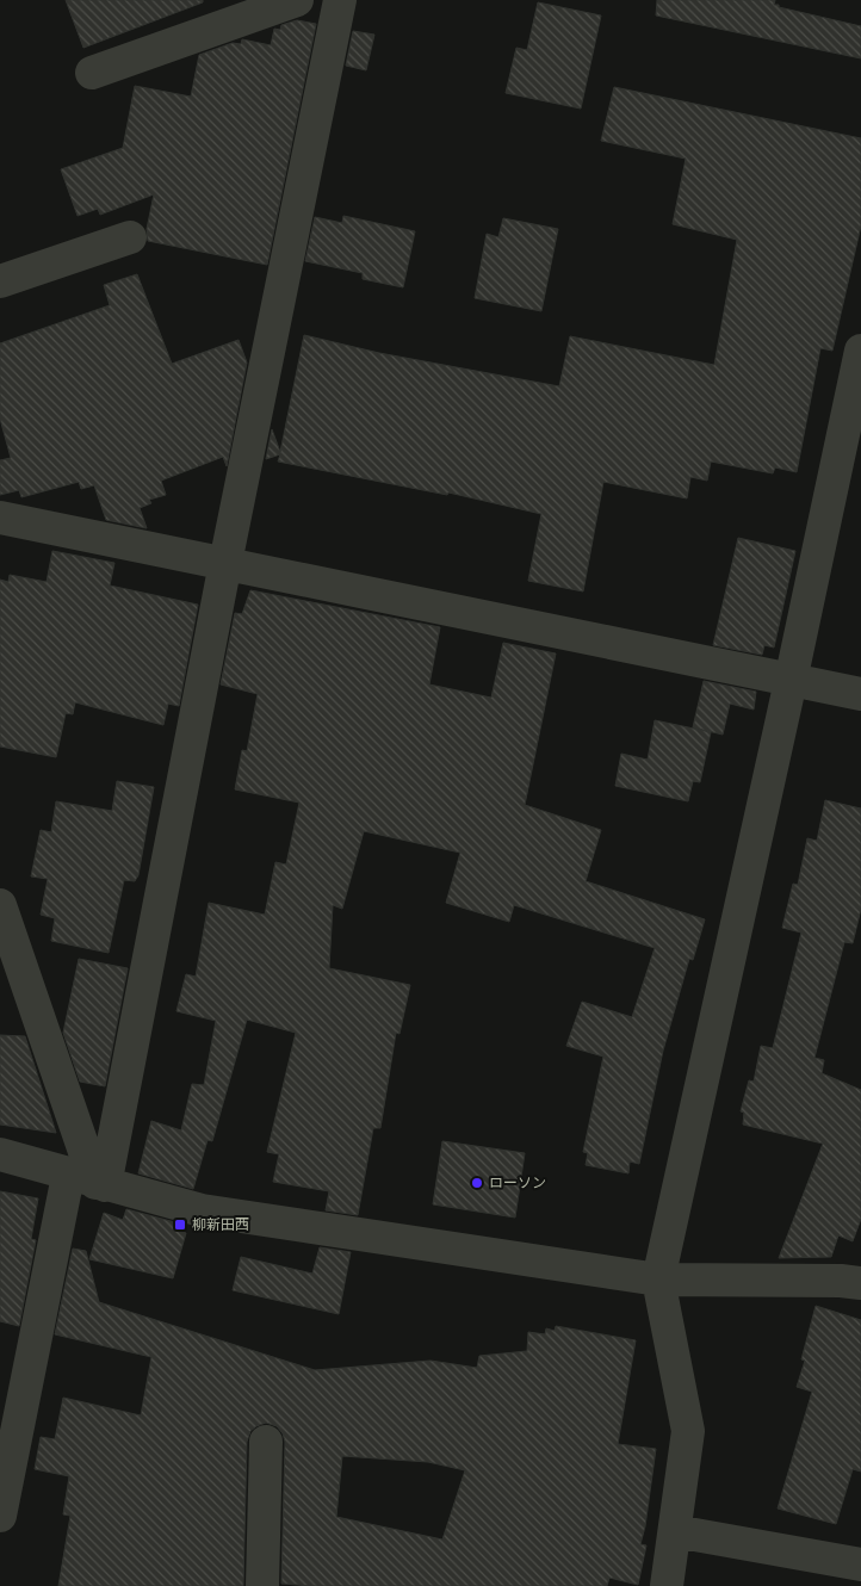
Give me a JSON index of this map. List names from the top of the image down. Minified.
{"places":{"other":["ローソン"],"transit":["柳新田西"]}}
